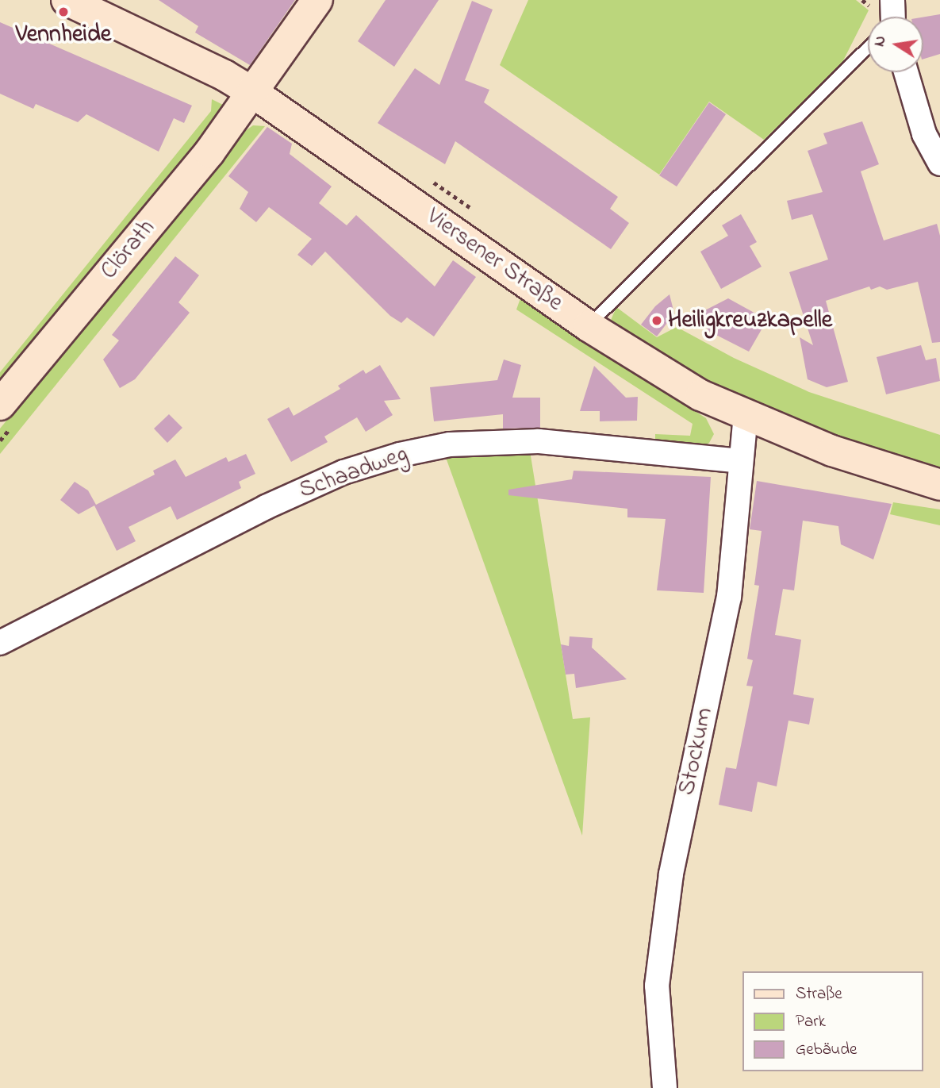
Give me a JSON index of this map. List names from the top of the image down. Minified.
{"streets":{"street":["Clörath","Viersener Straße","Schaadweg","Stockum"]},"crossings":[["Clörath","Viersener Straße"],["Viersener Straße","Stockum"],["Schaadweg","Stockum"]],"places":["Vennheide","Heiligkreuzkapelle"],"legend":["Straße","Park","Gebäude"],"north":"left"}
